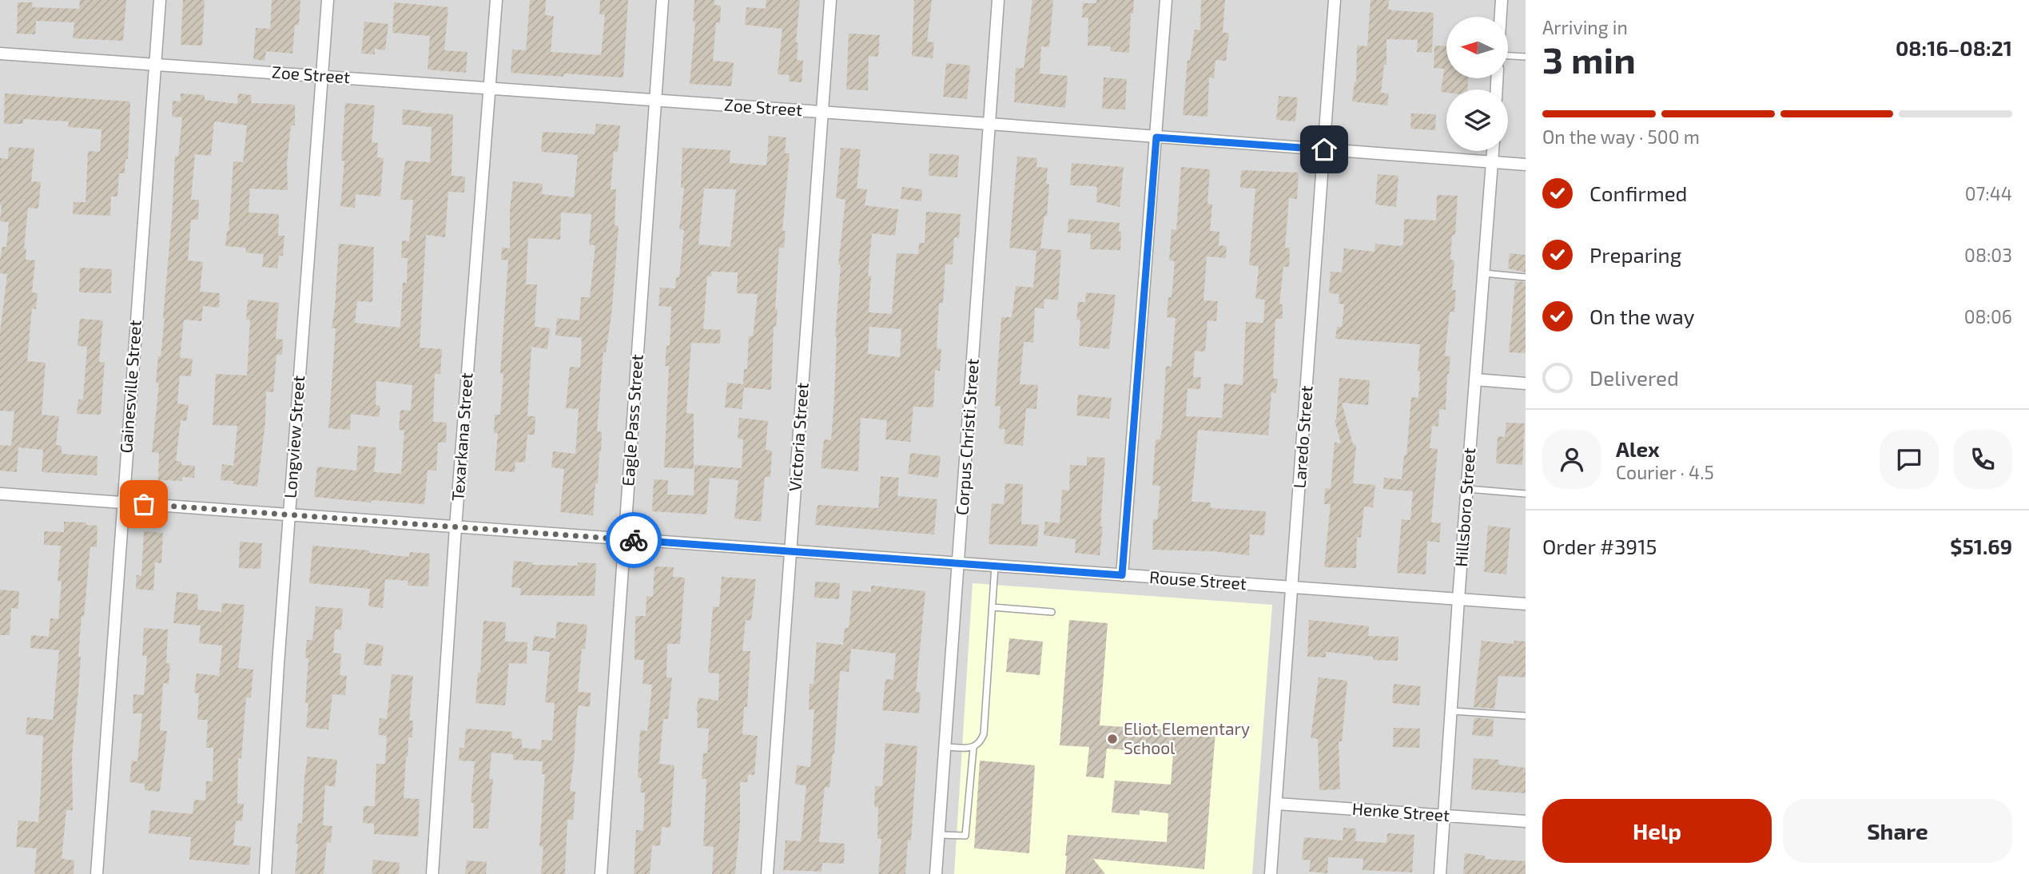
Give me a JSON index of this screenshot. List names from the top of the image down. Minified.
{"streets":{"street":["Zoe Street","Gainesville Street","Eagle Pass Street","Longview Street","Texarkana Street","Victoria Street","Corpus Christi Street","Laredo Street","Hillsboro Street","Rouse Street","Henke Street"]},"crossings":[["Zoe Street","Gainesville Street"],["Zoe Street","Eagle Pass Street"],["Zoe Street","Longview Street"],["Zoe Street","Texarkana Street"],["Zoe Street","Victoria Street"],["Zoe Street","Corpus Christi Street"],["Zoe Street","Laredo Street"],["Zoe Street","Hillsboro Street"],["Gainesville Street","Rouse Street"],["Eagle Pass Street","Rouse Street"],["Longview Street","Rouse Street"],["Texarkana Street","Rouse Street"],["Victoria Street","Rouse Street"],["Corpus Christi Street","Rouse Street"],["Laredo Street","Rouse Street"],["Laredo Street","Henke Street"],["Hillsboro Street","Rouse Street"],["Hillsboro Street","Henke Street"]],"places":["Eliot Elementary School"],"north":"left","page":{"heading":["3 min","Arriving in","08:16–08:21"],"panel":["Alex","Courier · 4.5","Order #3915","$51.69"],"bar":"On the way · 500 m","list":[["Confirmed","07:44"],["Preparing","08:03"],["On the way","08:06"],"Delivered"],"buttons":["Help","Share"]}}
